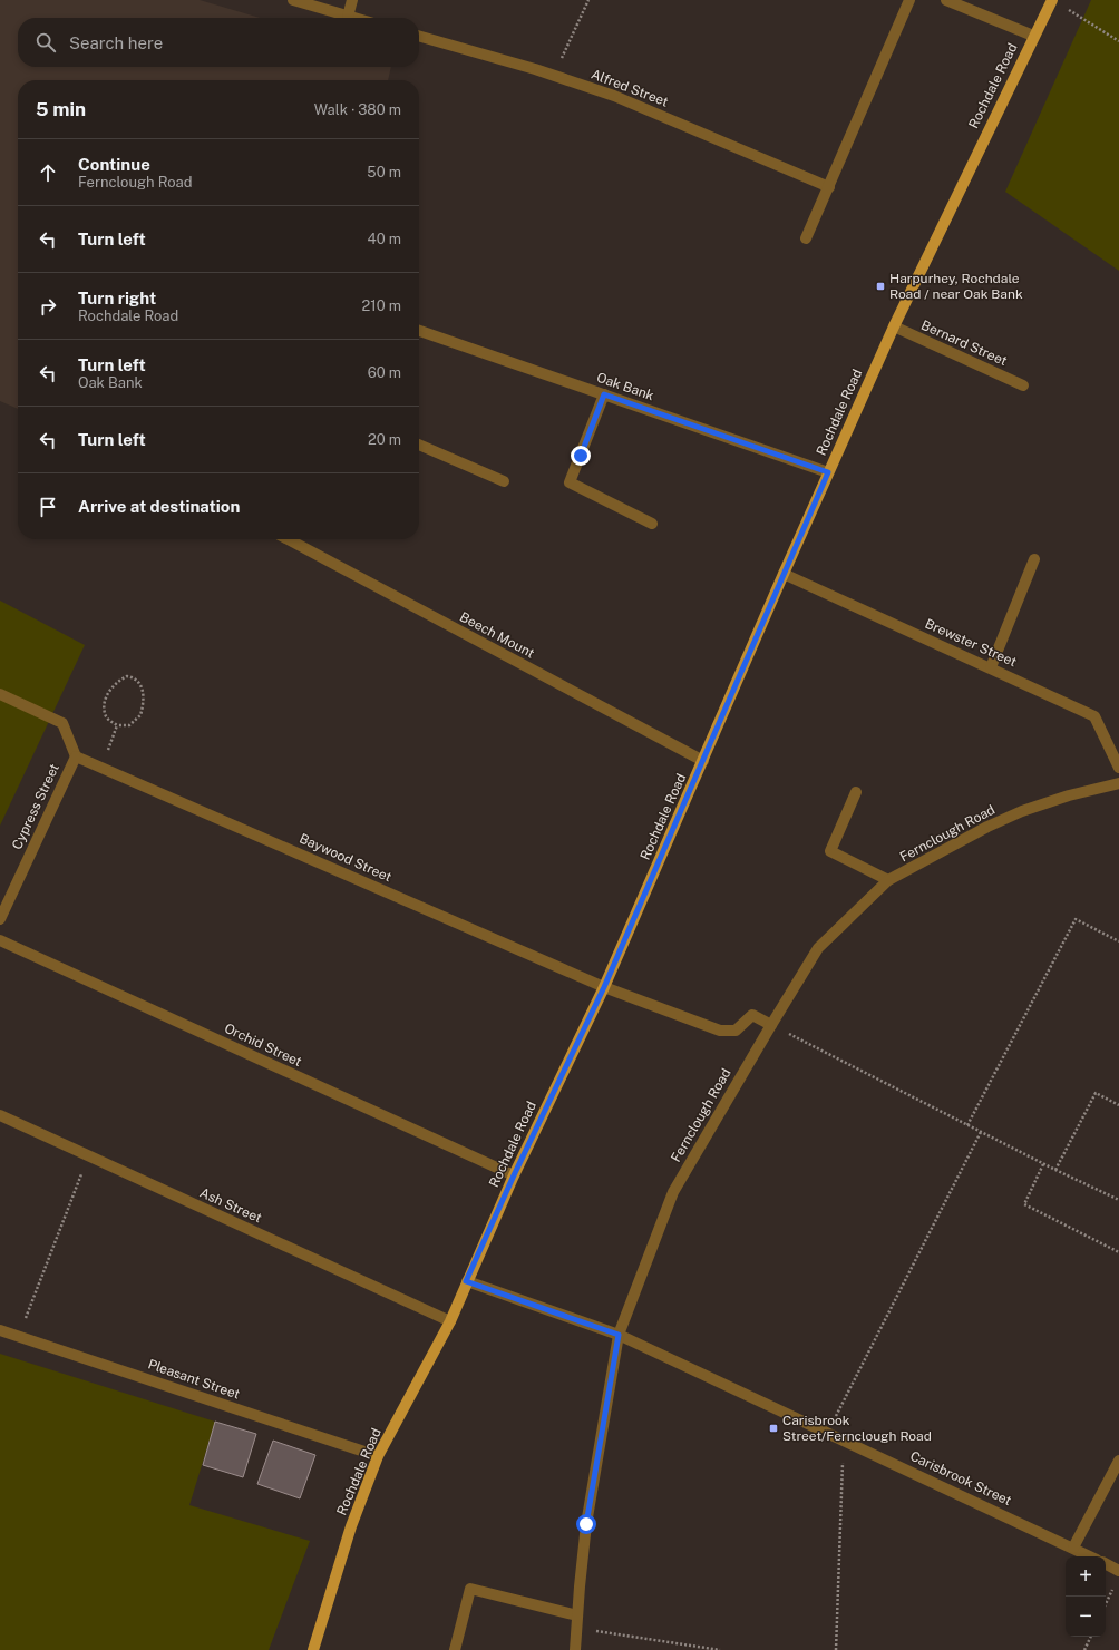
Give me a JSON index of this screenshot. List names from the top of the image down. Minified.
{"streets":{"main road":["Rochdale Road"],"street":["Alfred Street","Bernard Street","Oak Bank","Beech Mount","Brewster Street","Cypress Street","Fernclough Road","Baywood Street","Orchid Street","Ash Street","Pleasant Street","Carisbrook Street"]},"crossings":[["Rochdale Road","Bernard Street"],["Rochdale Road","Oak Bank"],["Rochdale Road","Beech Mount"],["Rochdale Road","Brewster Street"],["Rochdale Road","Baywood Street"],["Rochdale Road","Orchid Street"],["Rochdale Road","Ash Street"],["Rochdale Road","Pleasant Street"],["Rochdale Road","Carisbrook Street"],["Cypress Street","Baywood Street"],["Fernclough Road","Baywood Street"],["Fernclough Road","Carisbrook Street"]],"places":{"transit":["Harpurhey, Rochdale Road / near Oak Bank","Carisbrook Street/Fernclough Road"]},"page":{"search":"Search here","heading":["5 min","Walk · 380 m"],"list":[["Continue","Fernclough Road","50 m"],["Turn left","40 m"],["Turn right","Rochdale Road","210 m"],["Turn left","Oak Bank","60 m"],["Turn left","20 m"],"Arrive at destination"],"map_buttons":["+","−"]}}
